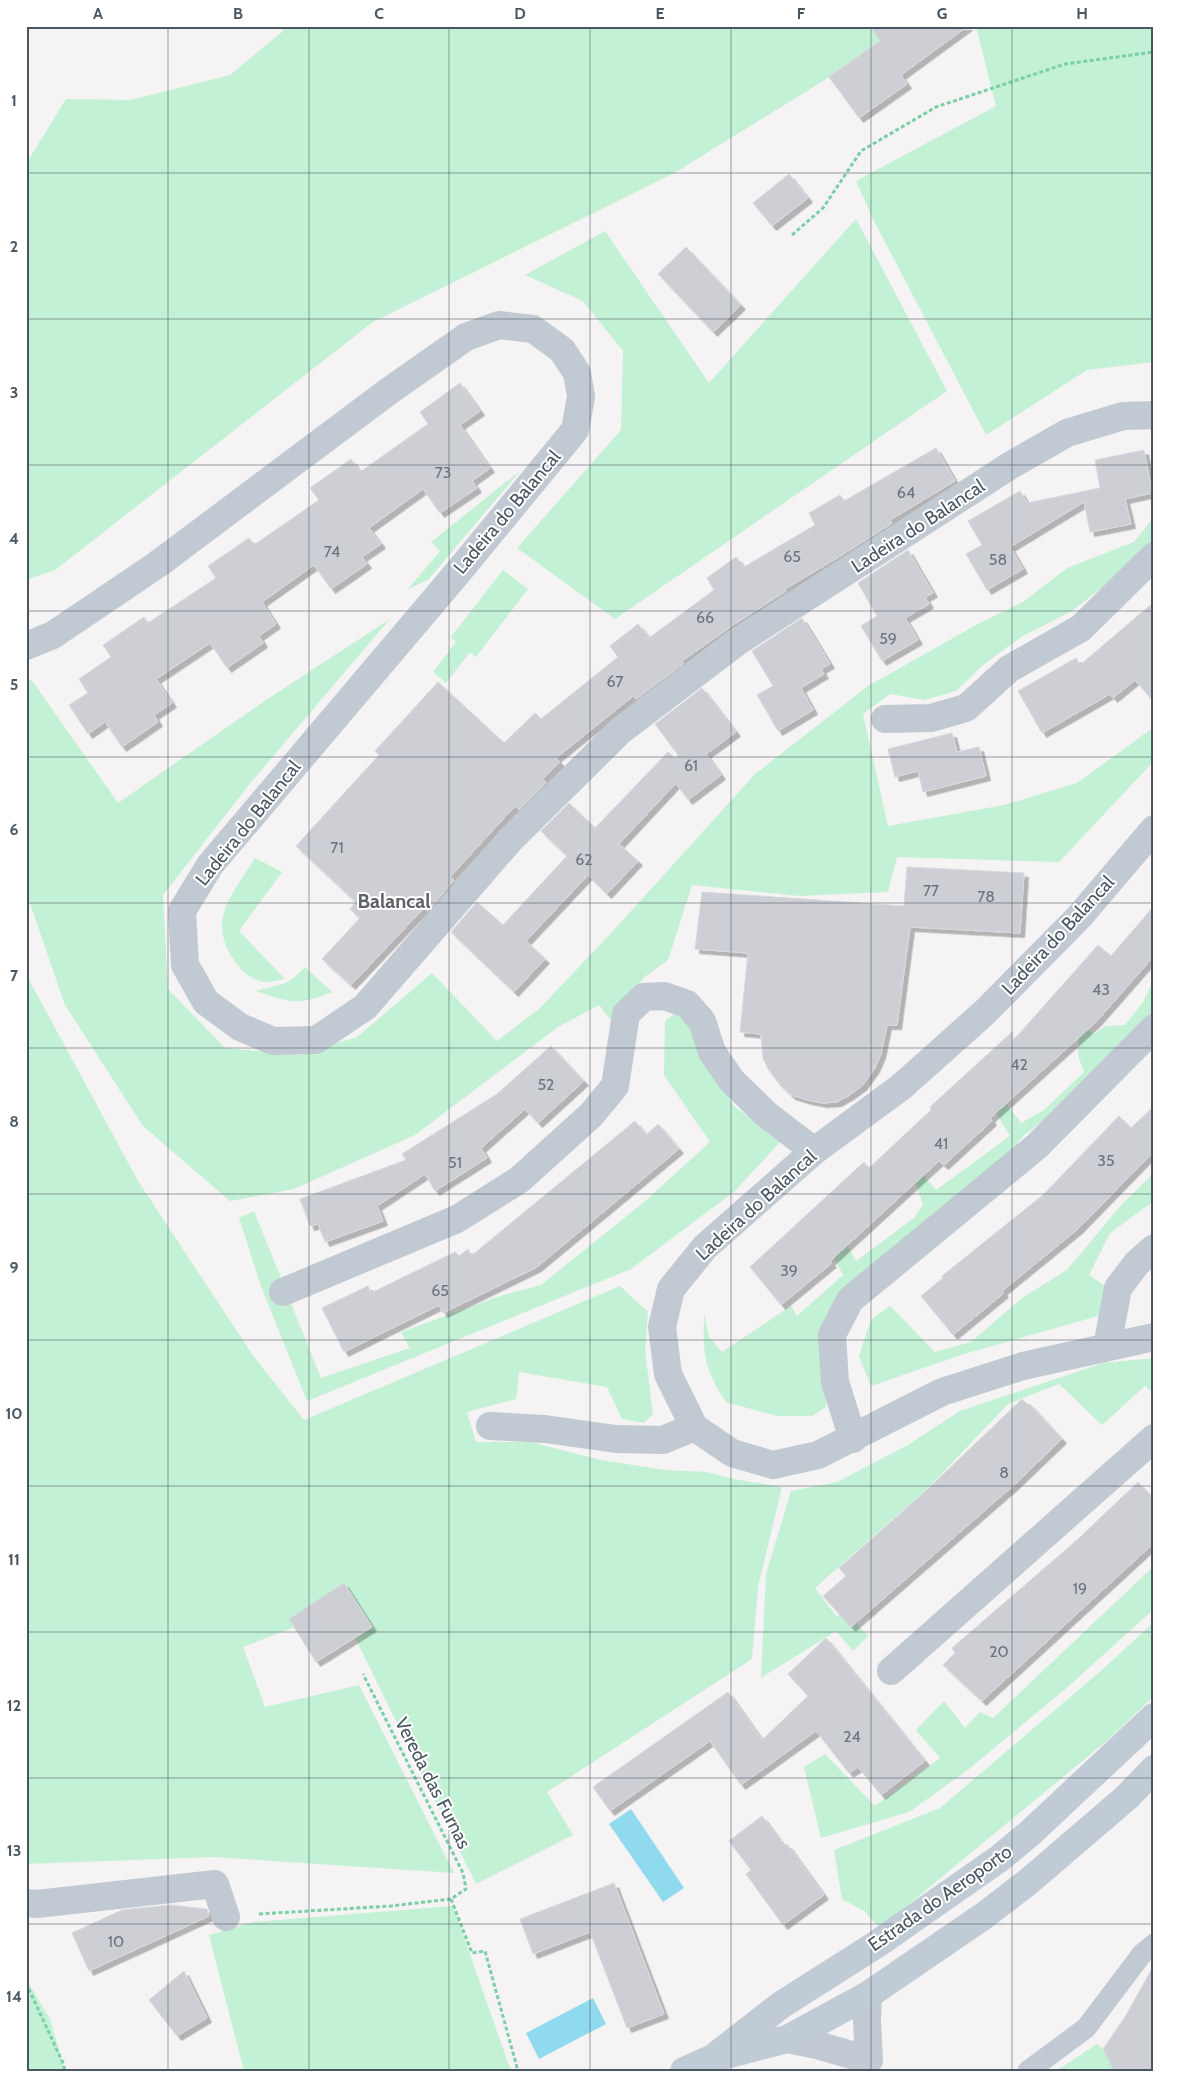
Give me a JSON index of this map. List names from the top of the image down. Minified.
{"streets":{"main road":["Estrada do Aeroporto"],"street":["Ladeira do Balancal"],"path":["Vereda das Furnas"]},"districts":["Balancal"],"house_numbers":["73","64","74","65","58","66","59","67","61","71","62","77","78","43","42","52","41","35","51","39","65","8","19","20","24","10"],"grid":{"columns":["A","B","C","D","E","F","G","H"],"rows":["1","2","3","4","5","6","7","8","9","10","11","12","13","14"]}}
